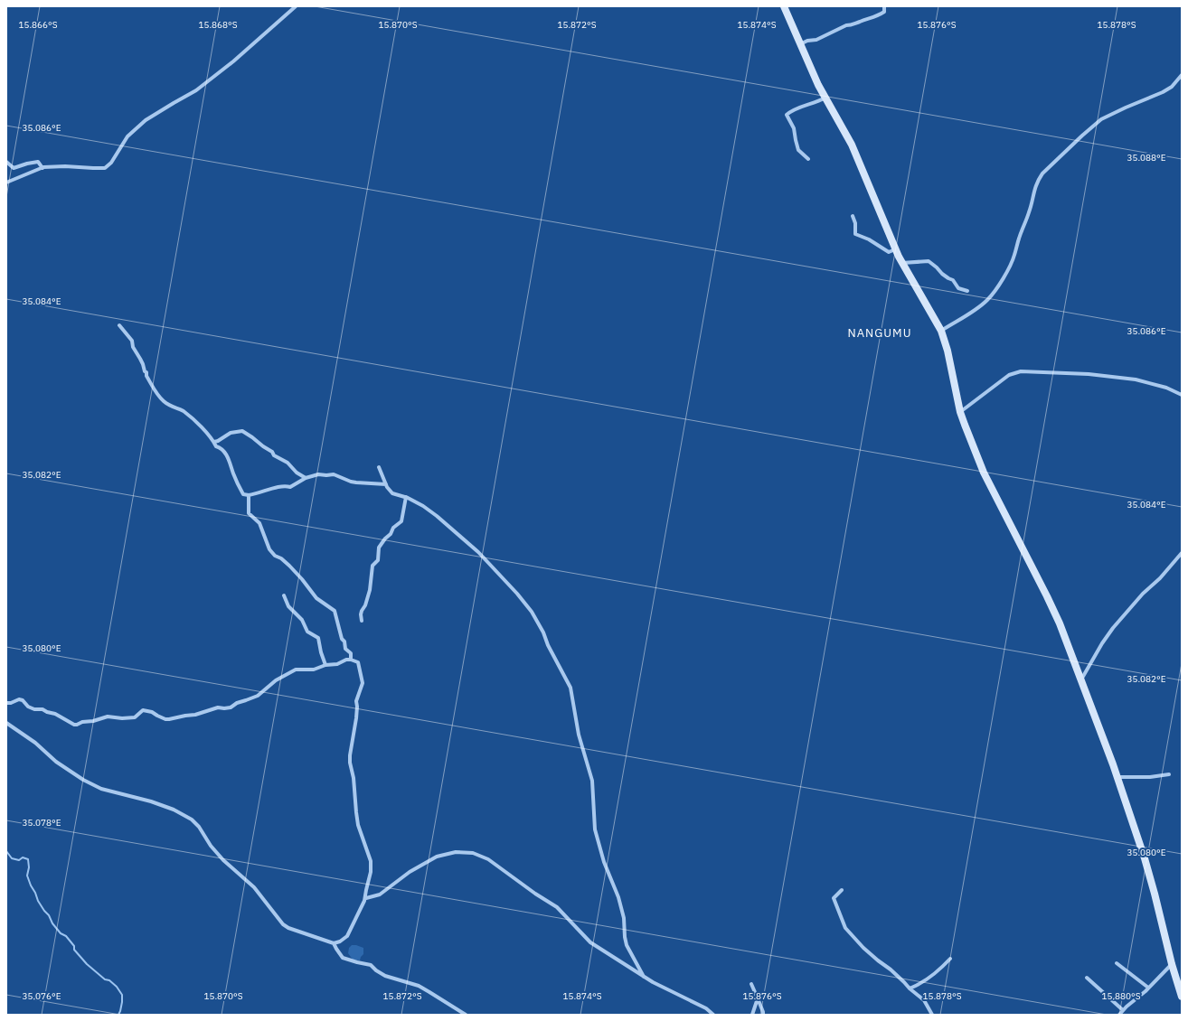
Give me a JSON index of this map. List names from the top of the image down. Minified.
{"districts":["NANGUMU"],"coordinates":["15.866°S","15.868°S","15.870°S","15.872°S","15.874°S","15.876°S","15.878°S","35.086°E","35.088°E","35.084°E","35.082°E","35.080°E","35.078°E","15.880°S","35.076°E"]}
